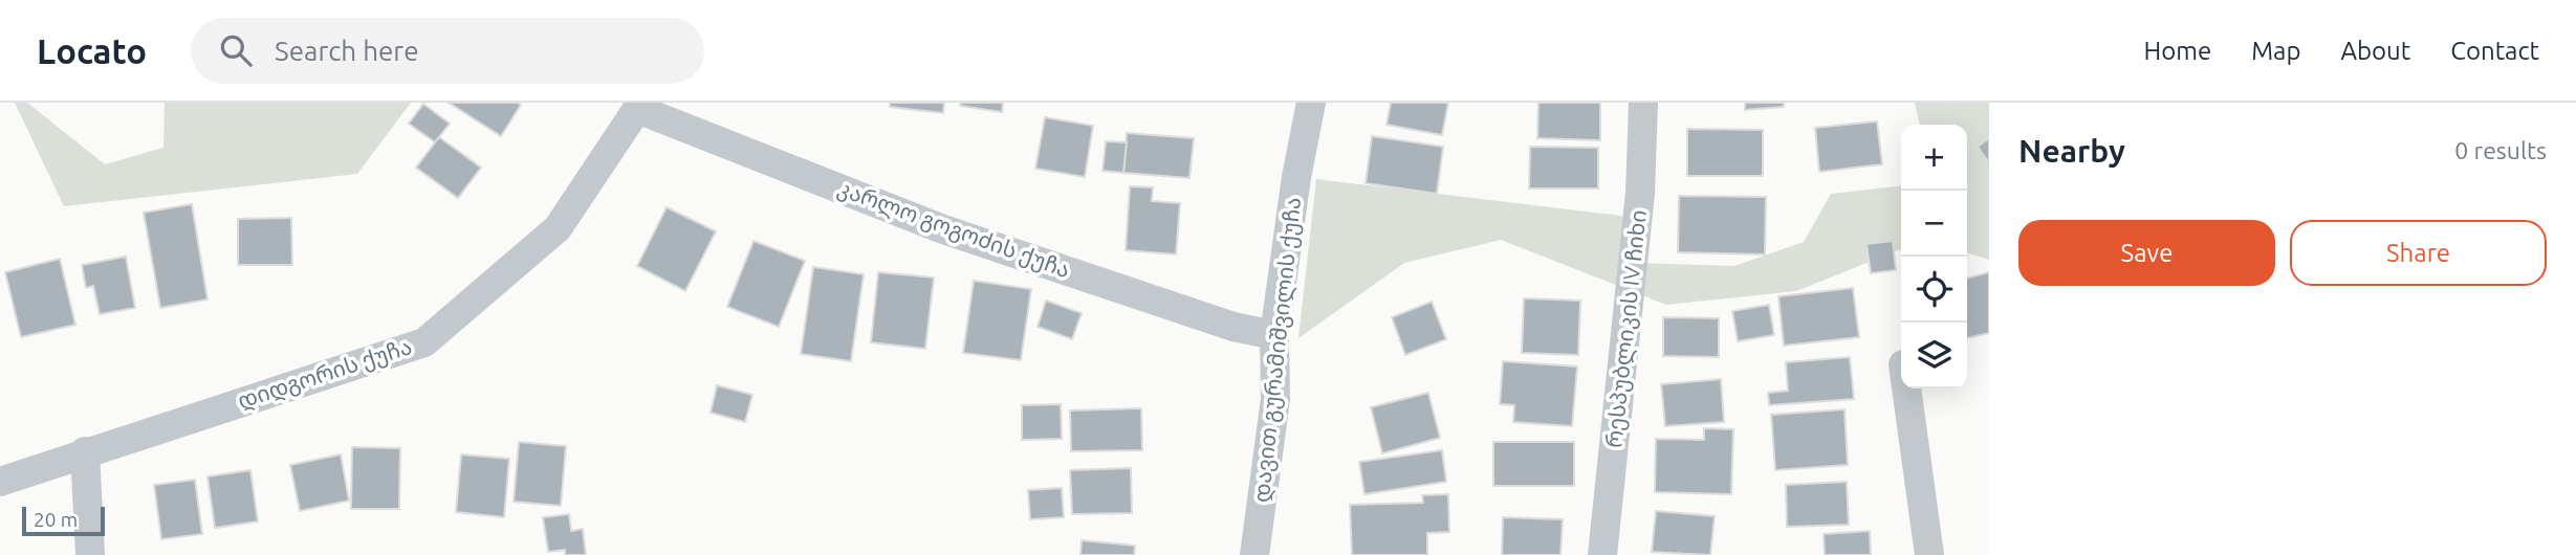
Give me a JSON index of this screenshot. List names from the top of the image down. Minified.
{"streets":{"street":["კარლო გოგოძის ქუჩა","რესპუბლიკის IV ჩიხი","დავით გურამიშვილის ქუჩა","დიდგორის ქუჩა"]},"crossings":[["კარლო გოგოძის ქუჩა","დავით გურამიშვილის ქუჩა"],["კარლო გოგოძის ქუჩა","დიდგორის ქუჩა"]],"scale_bar":"20 m","page":{"header":"Locato","search":"Search here","nav":["Home","Map","About","Contact"],"heading":["Nearby","0 results"],"map_buttons":["+","−"],"buttons":["Save","Share"],"scale":"20 m"}}
